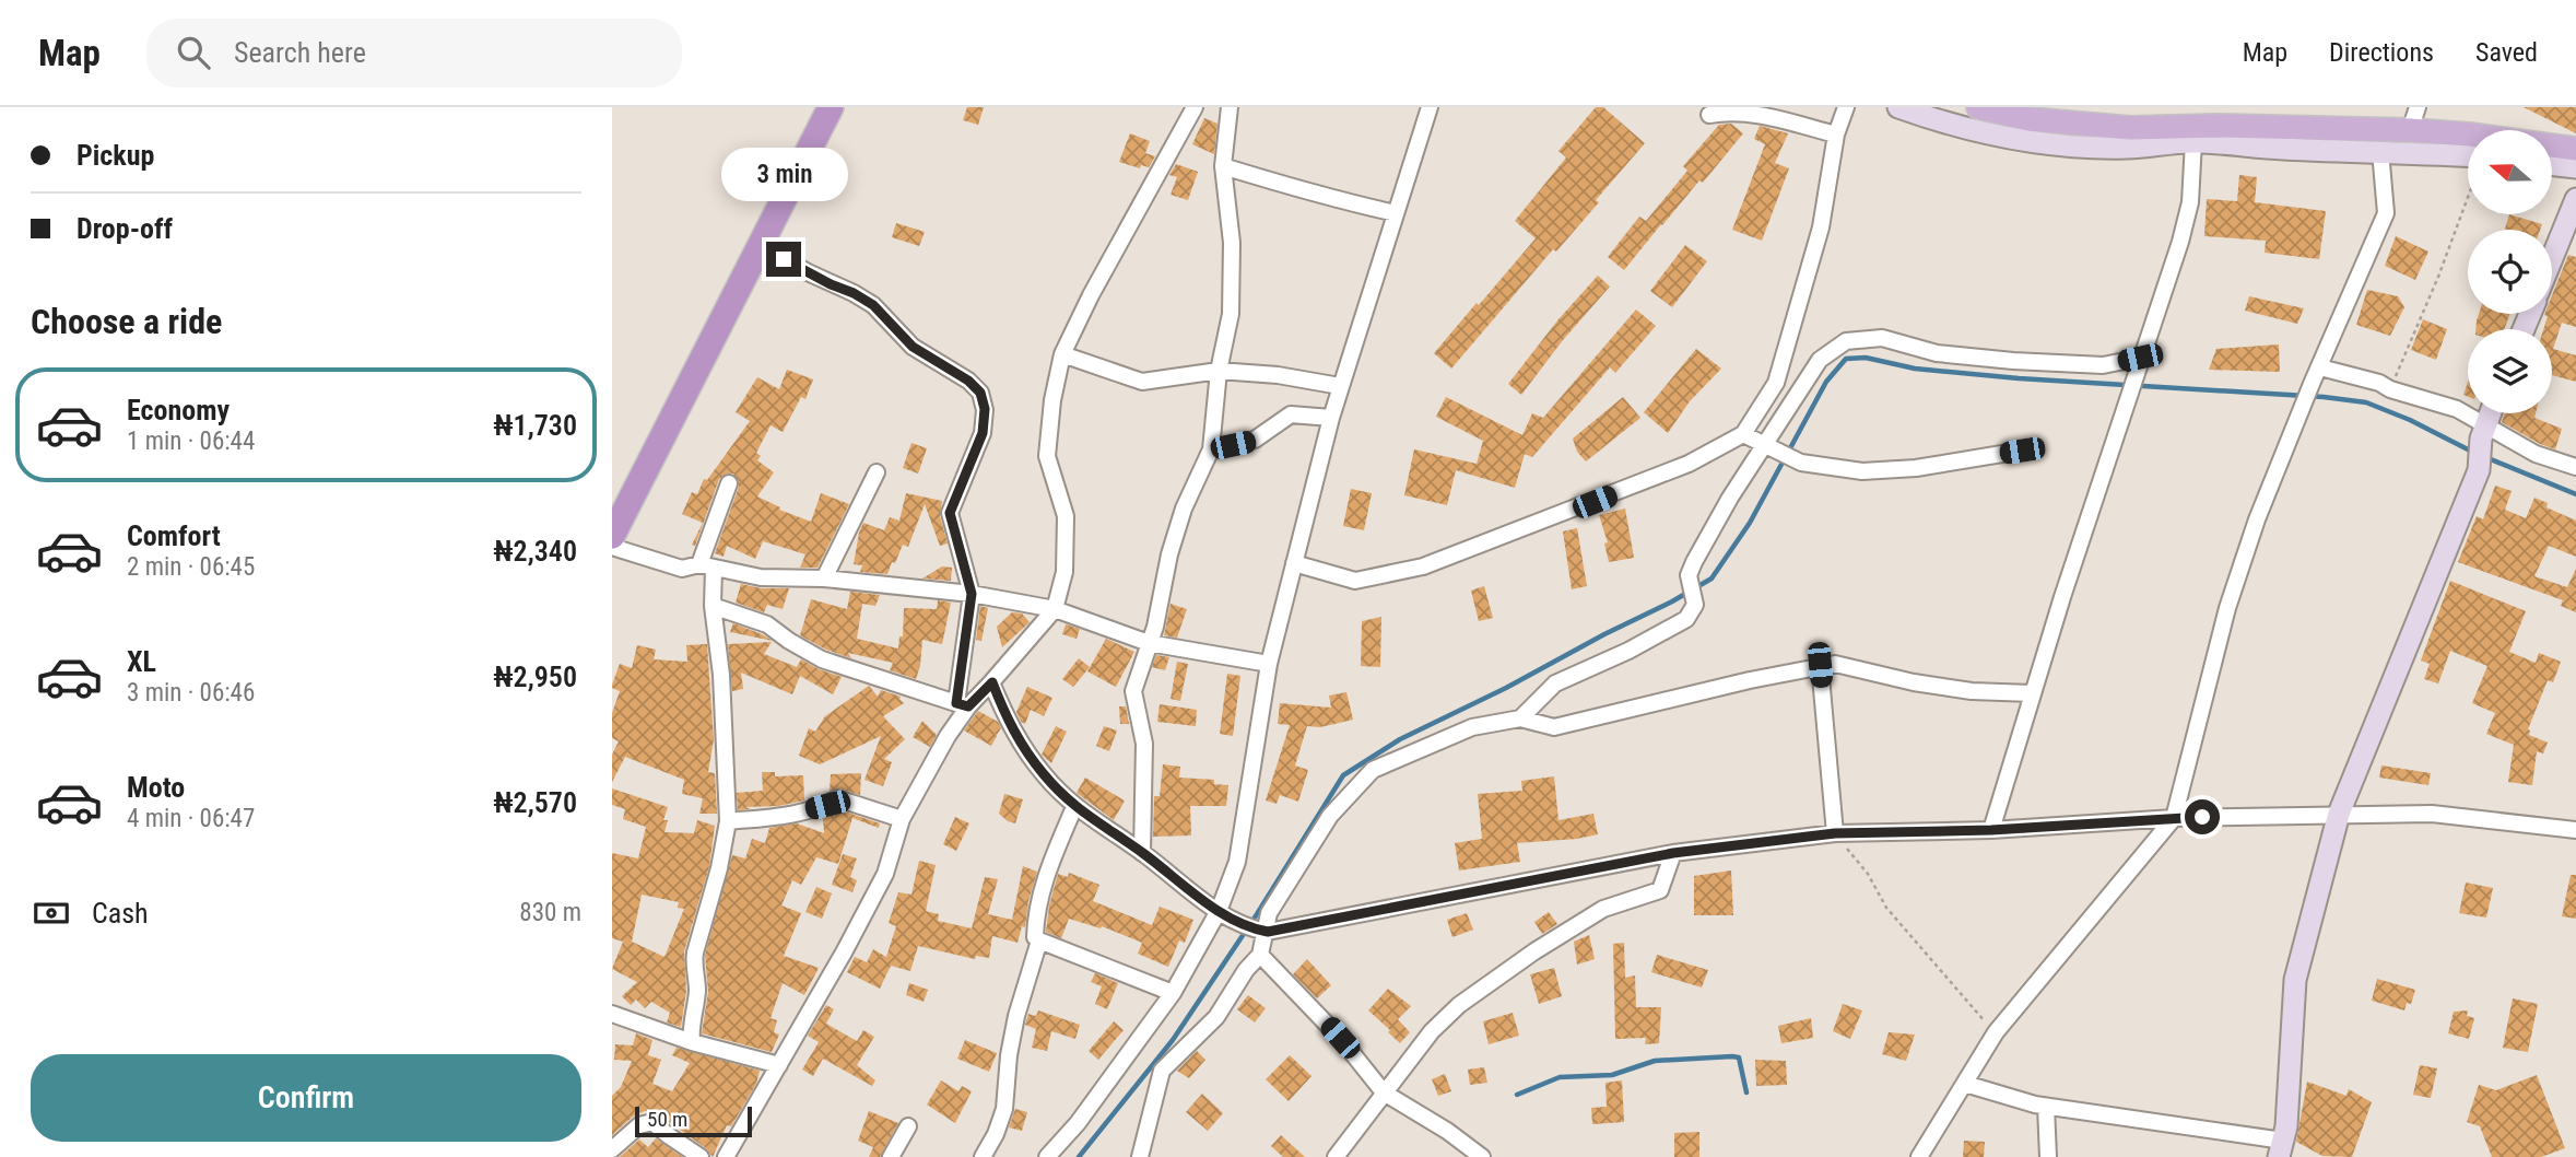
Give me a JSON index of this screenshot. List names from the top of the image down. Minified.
{"scale_bar":"50 m","north":"left","page":{"header":"Map","search":"Search here","nav":["Map","Directions","Saved"],"banner":["Pickup","Drop-off"],"bubble":"3 min","heading":"Choose a ride","list":[{"name":"Economy","note":"1 min · 06:44","value":"₦1,730"},{"name":"Comfort","note":"2 min · 06:45","value":"₦2,340"},{"name":"XL","note":"3 min · 06:46","value":"₦2,950"},{"name":"Moto","note":"4 min · 06:47","value":"₦2,570"}],"pay":["Cash","830 m"],"buttons":"Confirm","scale":"50 m"}}
